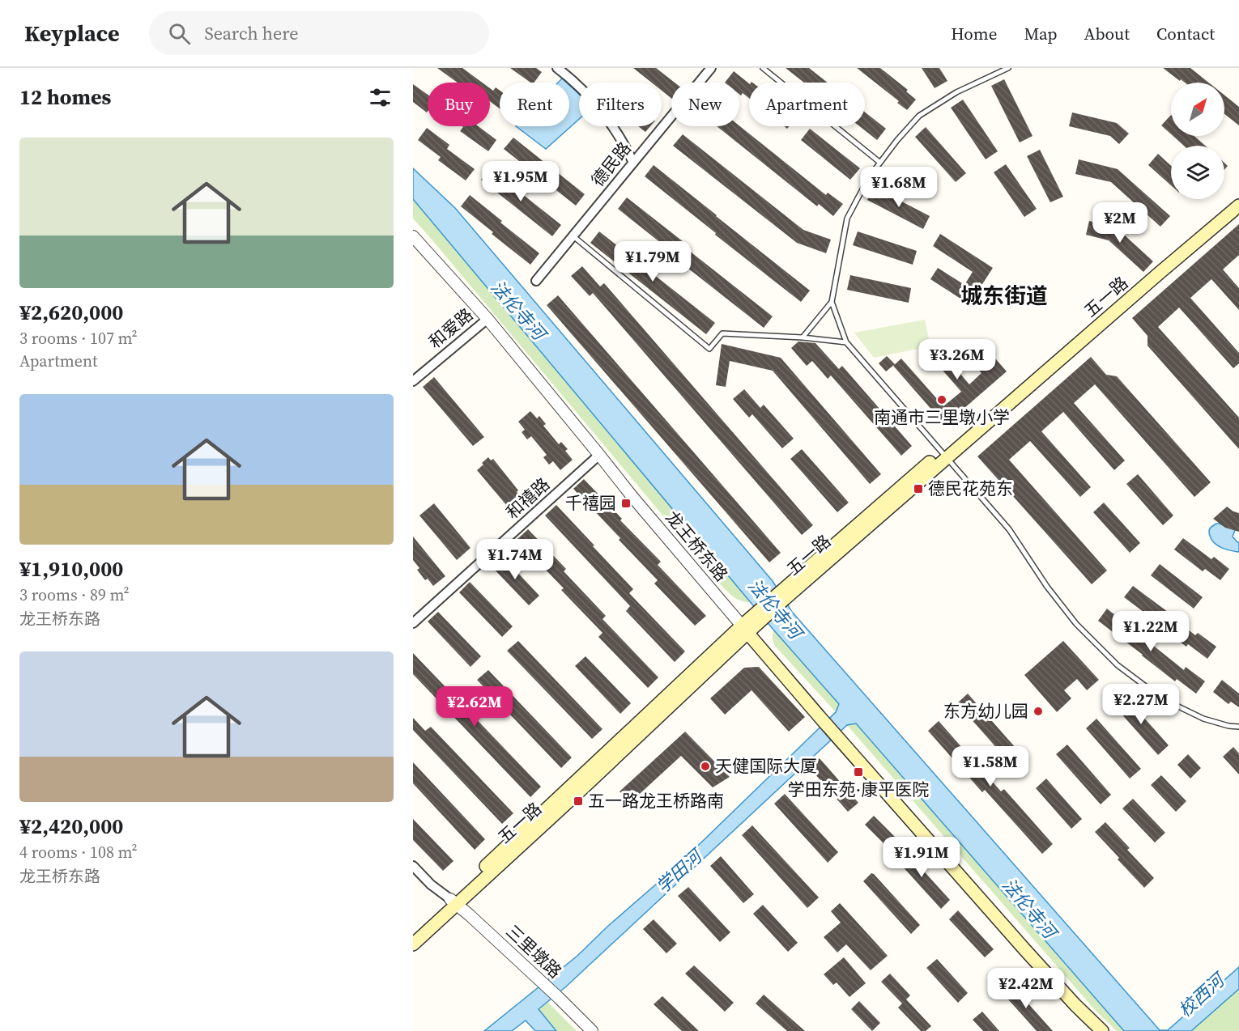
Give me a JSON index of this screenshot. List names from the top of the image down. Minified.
{"streets":{"main road":["五一路","龙王桥东路"],"street":["德民路","和爱路","和禧路","三里墩路"]},"crossings":[["五一路","龙王桥东路"],["五一路","三里墩路"],["和爱路","龙王桥东路"],["和禧路","龙王桥东路"]],"districts":["城东街道"],"water":["法伦寺河","学田河","校西河"],"places":{"other":["南通市三里墩小学","东方幼儿园","天健国际大厦"],"transit":["德民花苑东","千禧园","学田东苑·康平医院","五一路龙王桥路南"]},"north":"top right","page":{"header":"Keyplace","search":"Search here","nav":["Home","Map","About","Contact"],"heading":"12 homes","chip":["Buy","Rent","Filters","New","Apartment"],"list":[{"name":"¥2,620,000","note":"3 rooms · 107 m² · Apartment"},{"name":"¥1,910,000","note":"3 rooms · 89 m² · 龙王桥东路"},{"name":"¥2,420,000","note":"4 rooms · 108 m² · 龙王桥东路"}],"price":["¥1.95M","¥1.68M","¥2M","¥1.79M","¥3.26M","¥1.74M","¥1.22M","¥2.27M","¥2.62M","¥1.58M","¥1.91M","¥2.42M"]}}
